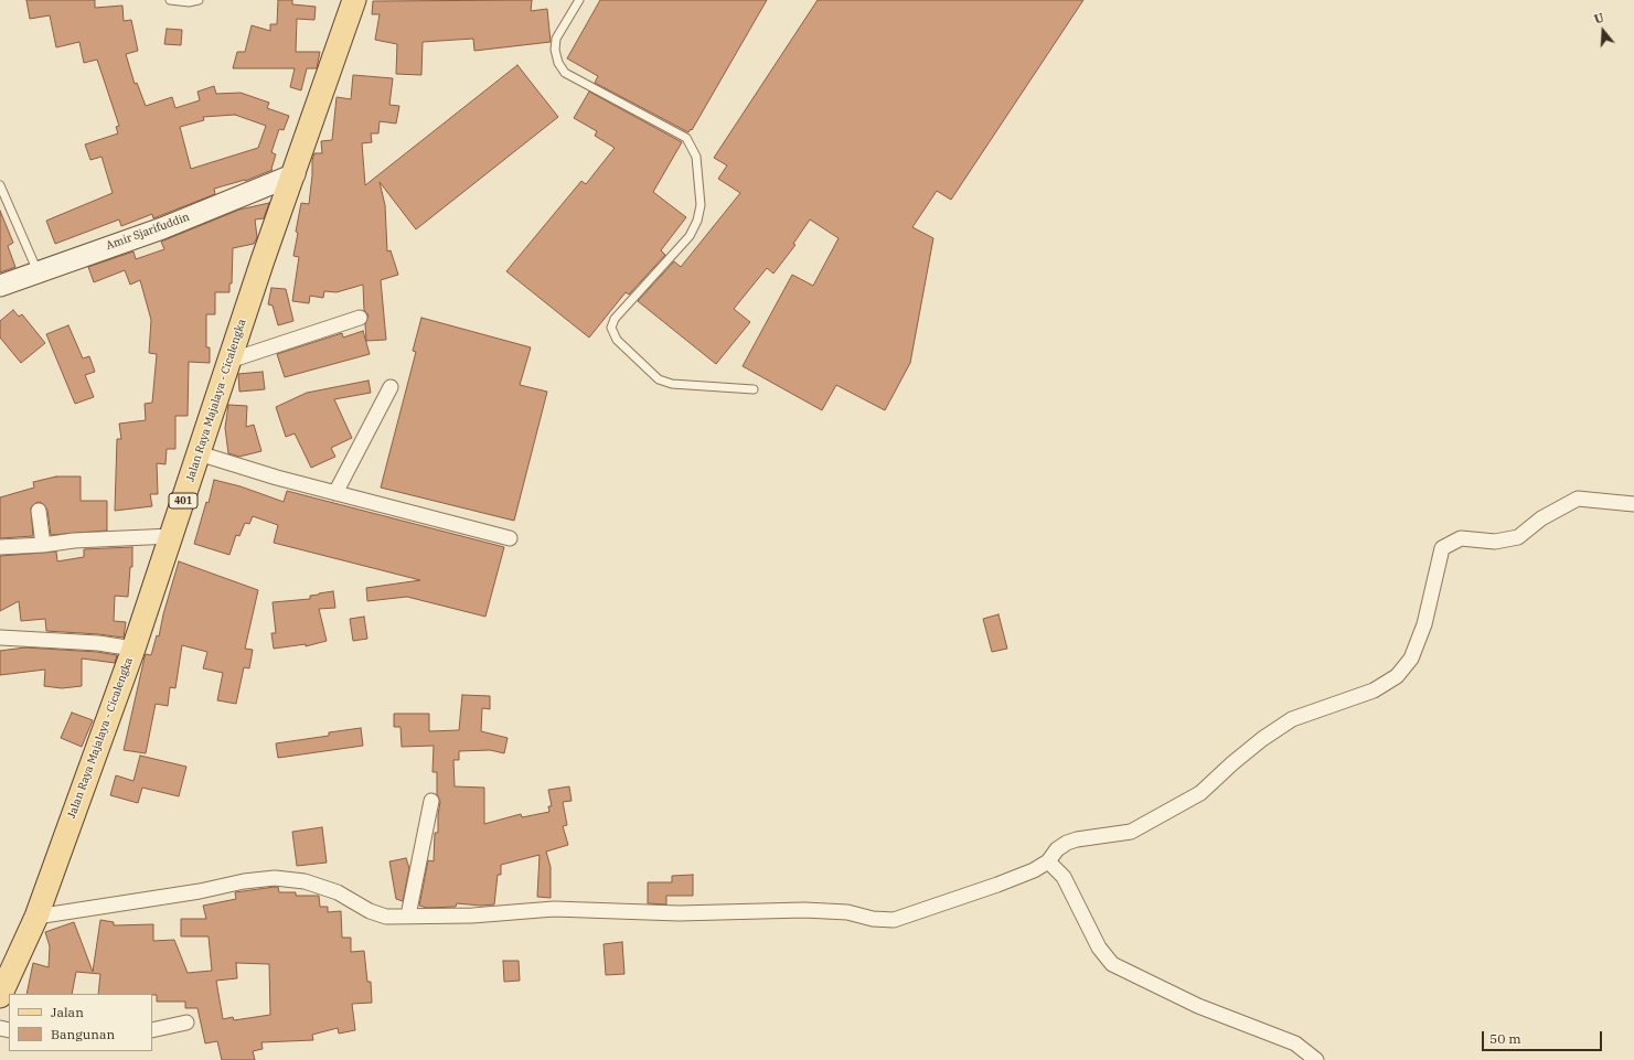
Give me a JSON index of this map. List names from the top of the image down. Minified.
{"streets":{"main road":["Amir Sjarifuddin","Jalan Raya Majalaya - Cicalengka","401"]},"crossings":[["Amir Sjarifuddin","Jalan Raya Majalaya - Cicalengka"]],"legend":["Jalan","Bangunan"],"scale_bar":"50 m","north":"top"}
